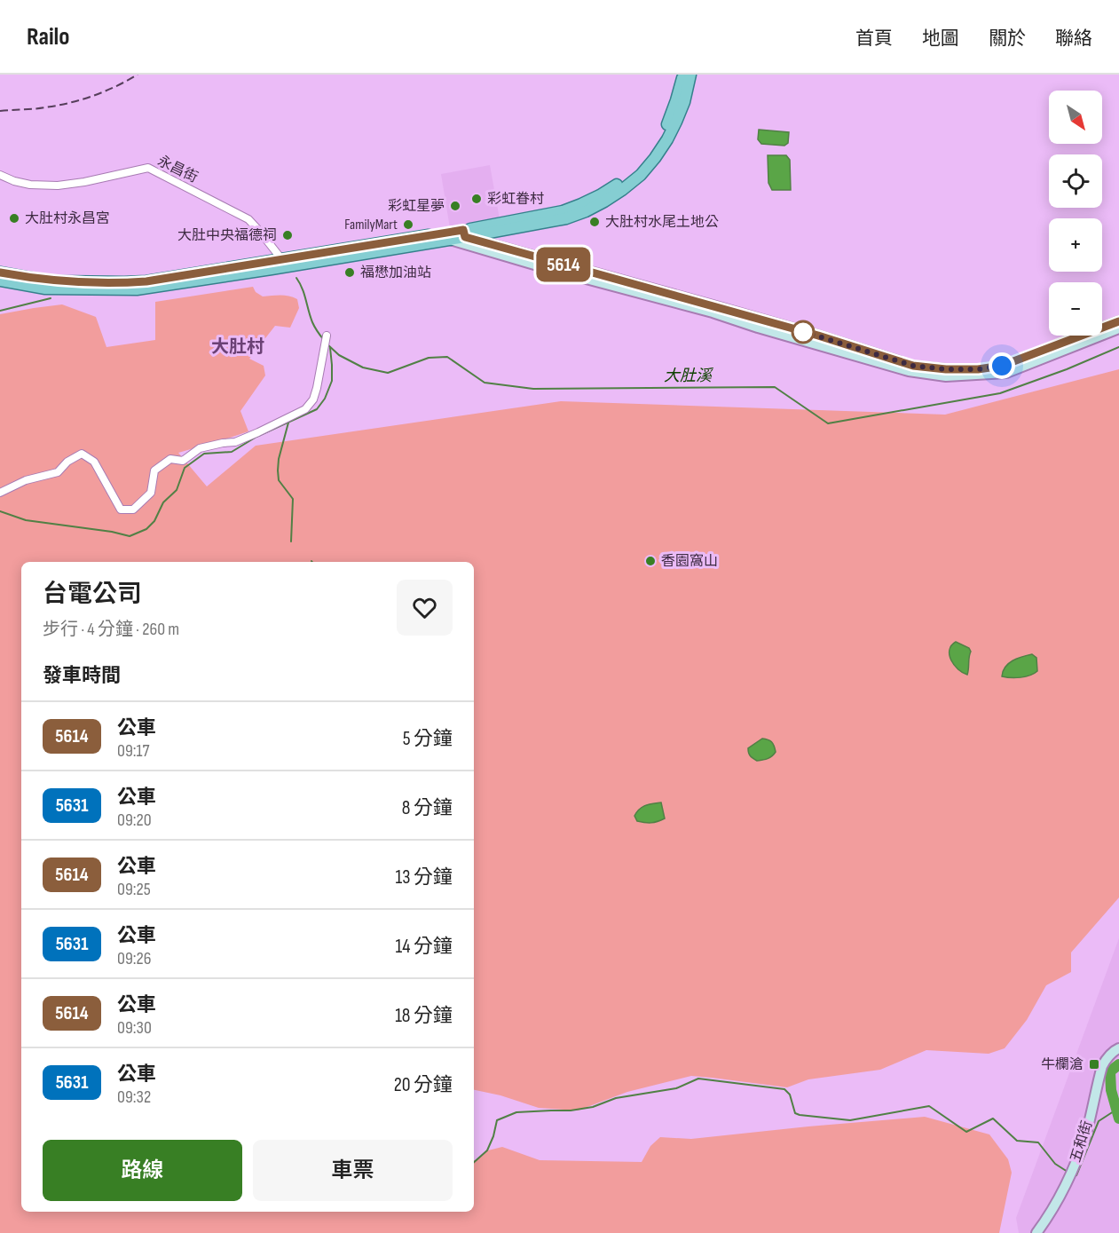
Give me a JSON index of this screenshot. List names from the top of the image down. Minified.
{"streets":{"main road":["五和街"],"street":["永昌街"]},"districts":["大肚村"],"water":["大肚溪"],"places":{"other":["彩虹眷村","彩虹星夢","大肚村永昌宮","大肚村水尾土地公","FamilyMart","大肚中央福德祠","福懋加油站","香園窩山"],"transit":["牛欄滄"]},"lines":["bus line 5614"],"north":"bottom right","page":{"header":"Railo","nav":["首頁","地圖","關於","聯絡"],"on_map":"5614","map_buttons":["+","−"],"heading":[["台電公司","步行 · 4 分鐘 · 260 m"],"發車時間"],"list":[{"mark":"5614","name":"公車","note":"09:17","value":"5 分鐘"},{"mark":"5631","name":"公車","note":"09:20","value":"8 分鐘"},{"mark":"5614","name":"公車","note":"09:25","value":"13 分鐘"},{"mark":"5631","name":"公車","note":"09:26","value":"14 分鐘"},{"mark":"5614","name":"公車","note":"09:30","value":"18 分鐘"},{"mark":"5631","name":"公車","note":"09:32","value":"20 分鐘"}],"buttons":["路線","車票"]}}
